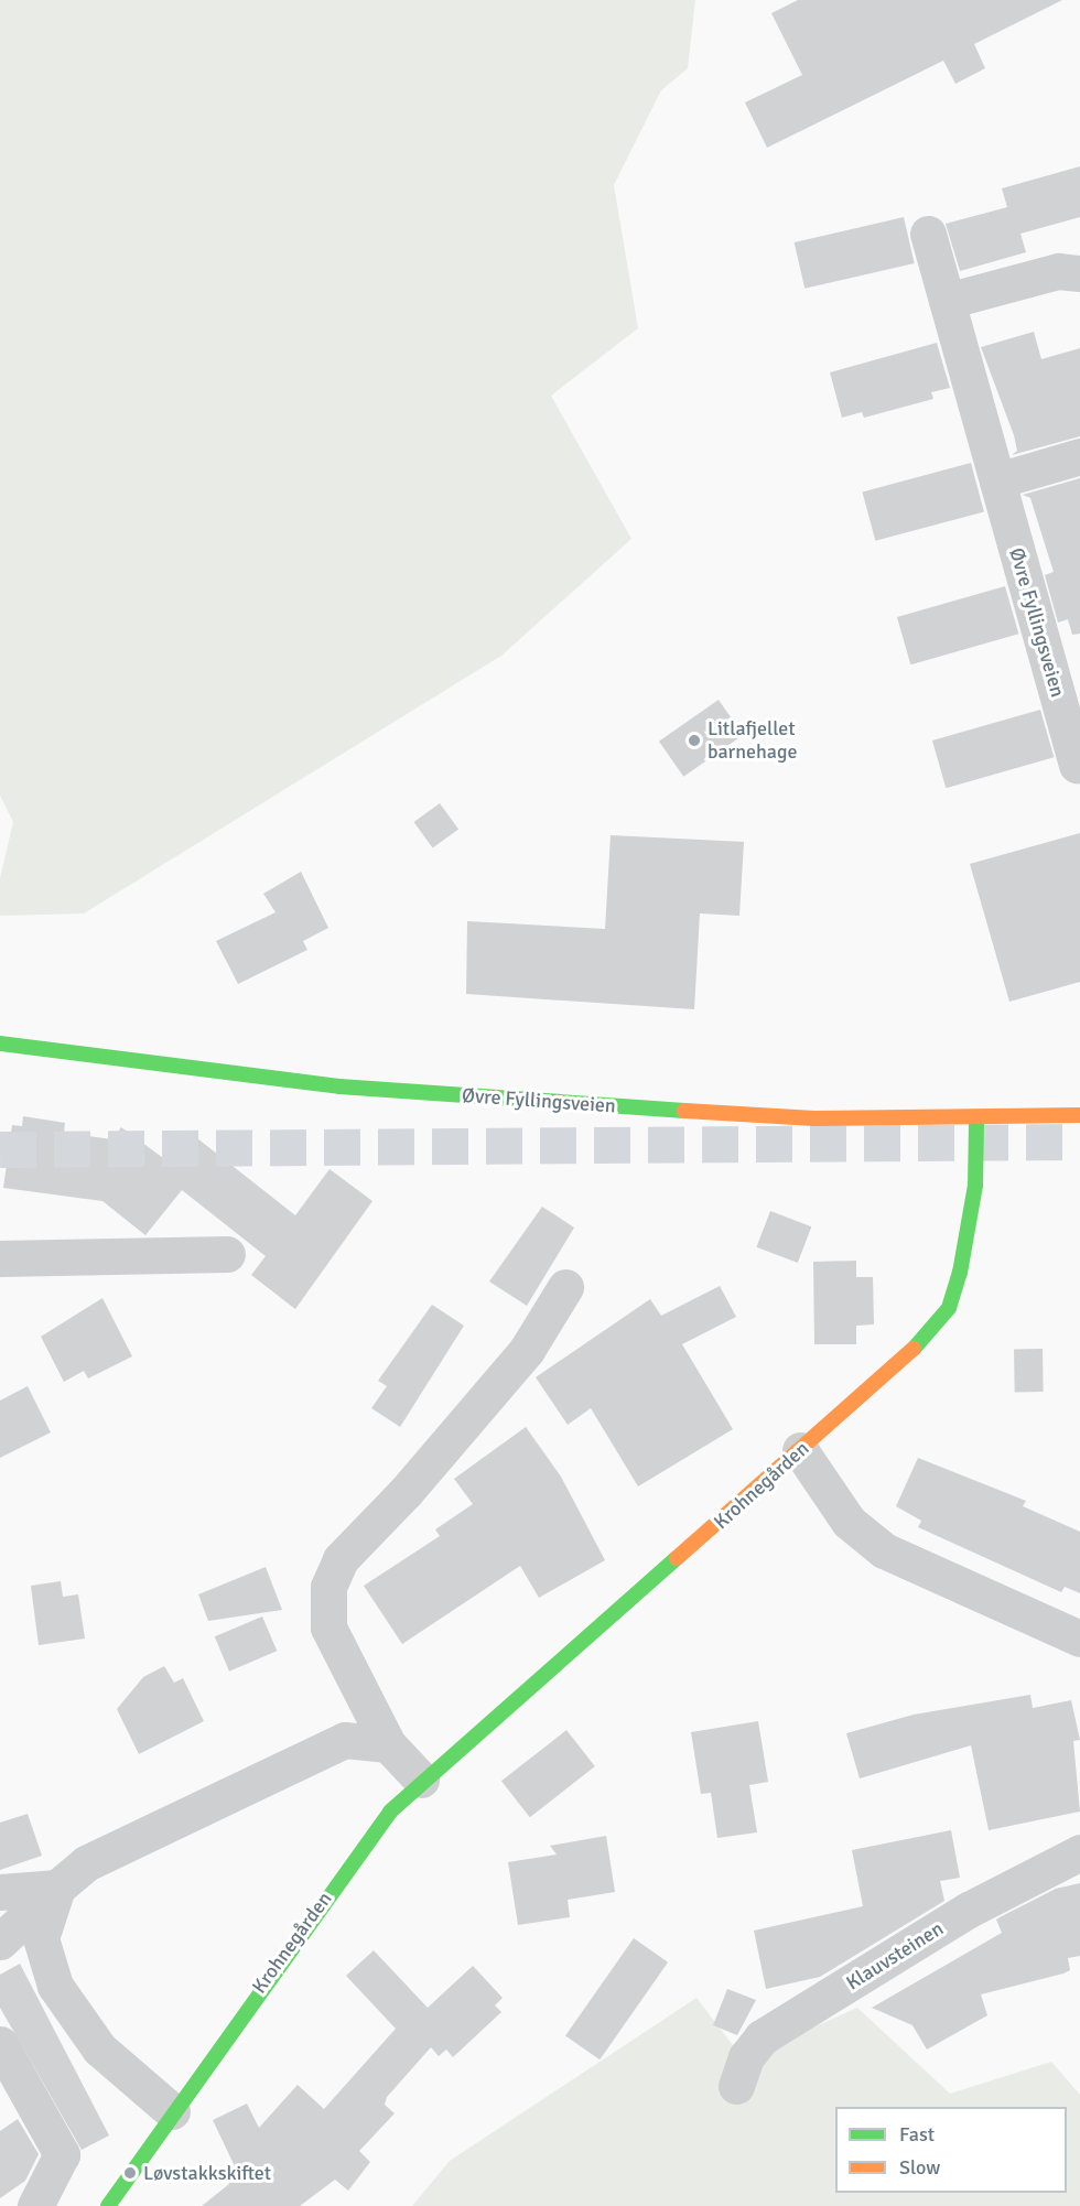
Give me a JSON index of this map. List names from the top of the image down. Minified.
{"streets":{"main road":["Øvre Fyllingsveien","Krohnegården"],"street":["Klauvsteinen"]},"crossings":[["Øvre Fyllingsveien","Krohnegården"]],"places":["Litlafjellet barnehage","Løvstakkskiftet"],"legend":["Fast","Slow"]}
